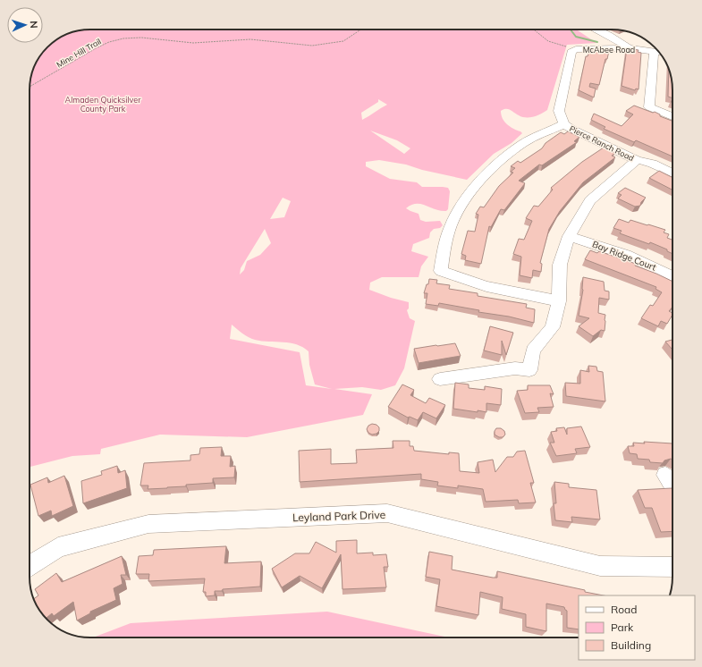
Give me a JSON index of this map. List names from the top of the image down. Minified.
{"streets":{"street":["McAbee Road","Pierce Ranch Road","Bay Ridge Court","Leyland Park Drive"],"path":["Mine Hill Trail"]},"parks":["Almaden Quicksilver County Park"],"legend":["Road","Park","Building"],"north":"right"}
